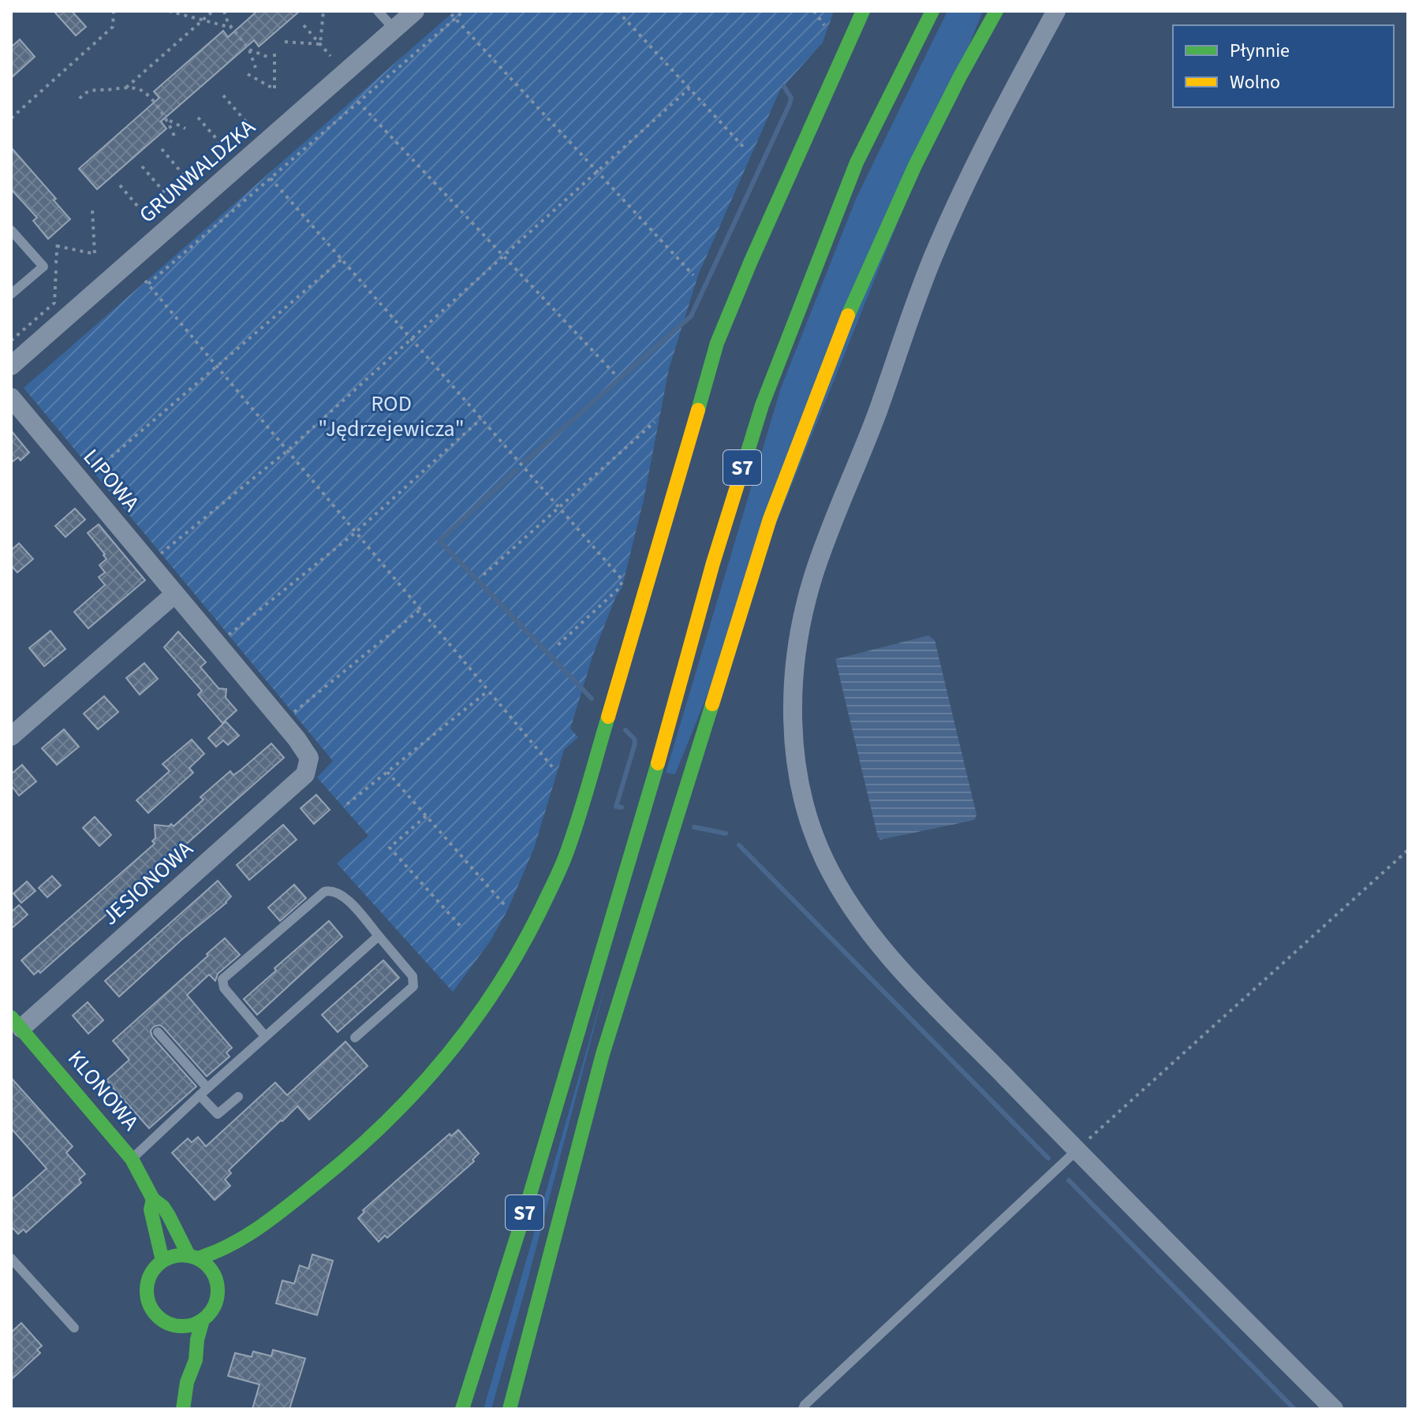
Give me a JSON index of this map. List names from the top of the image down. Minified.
{"streets":{"main road":["S7","KLONOWA"],"street":["GRUNWALDZKA","LIPOWA","JESIONOWA"]},"crossings":[["LIPOWA","JESIONOWA"],["JESIONOWA","KLONOWA"]],"parks":["ROD \"Jędrzejewicza\""],"legend":["Płynnie","Wolno"]}
